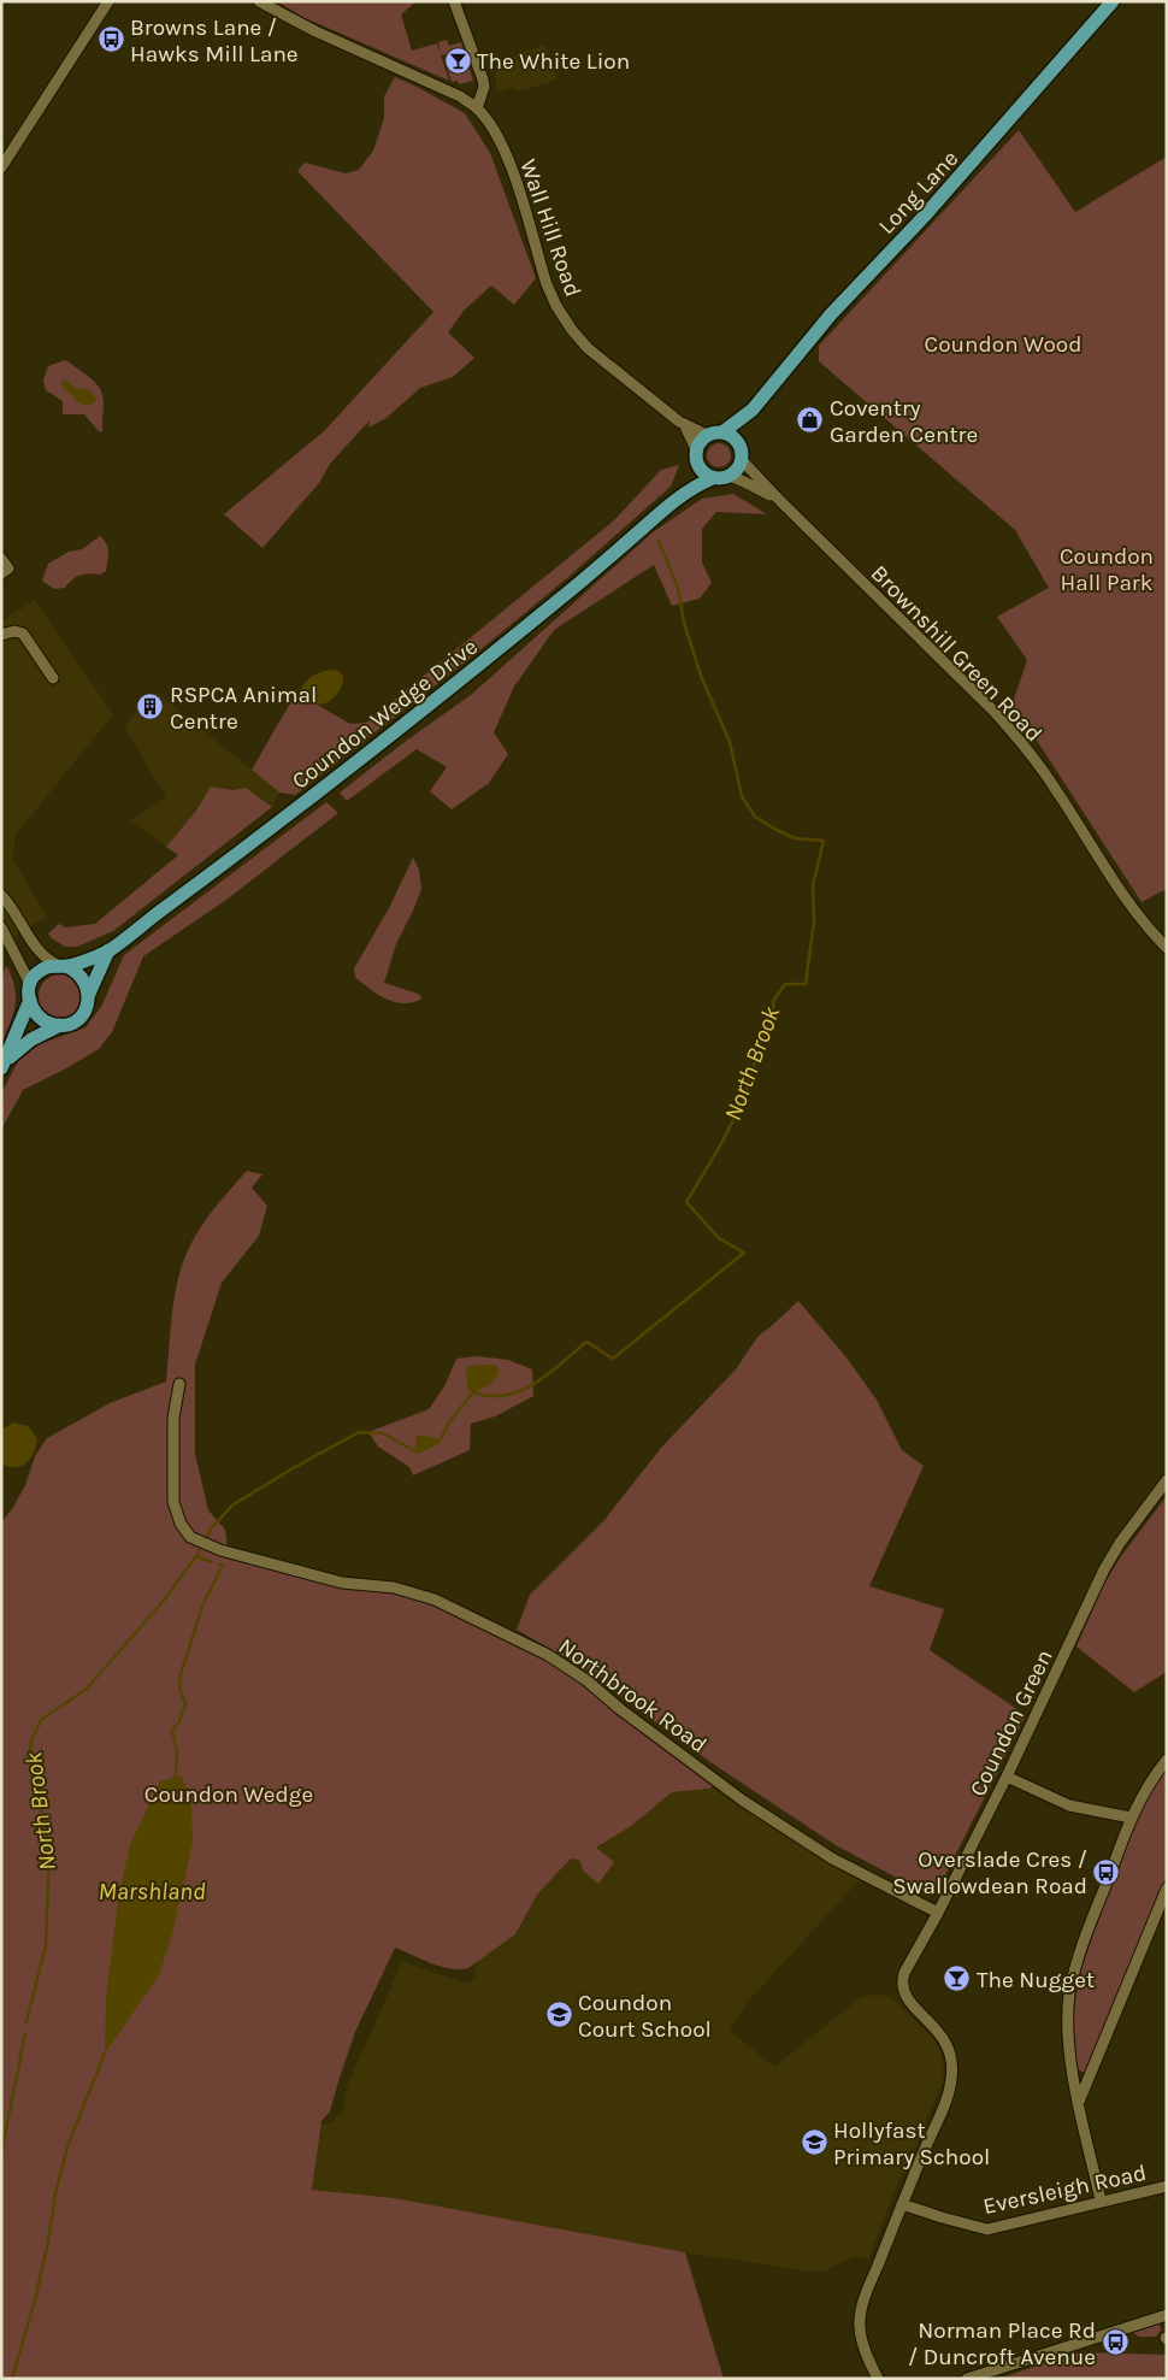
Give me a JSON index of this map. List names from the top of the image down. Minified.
{"streets":{"main road":["Long Lane","Coundon Wedge Drive"],"street":["Wall Hill Road","Brownshill Green Road","Northbrook Road","Coundon Green","Eversleigh Road"]},"crossings":[["Long Lane","Wall Hill Road"],["Long Lane","Brownshill Green Road"],["Long Lane","Coundon Wedge Drive"],["Wall Hill Road","Brownshill Green Road"],["Wall Hill Road","Coundon Wedge Drive"],["Brownshill Green Road","Coundon Wedge Drive"],["Northbrook Road","Coundon Green"],["Coundon Green","Eversleigh Road"]],"water":["North Brook","Marshland"],"parks":["Coundon Wood","Coundon Hall Park","Coundon Wedge"],"places":{"bus stop":["Browns Lane / Hawks Mill Lane","Overslade Cres / Swallowdean Road","Norman Place Rd / Duncroft Avenue"],"bar":["The White Lion","The Nugget"],"shop":["Coventry Garden Centre"],"building":["RSPCA Animal Centre"],"school or university":["Coundon Court School","Hollyfast Primary School"]}}
